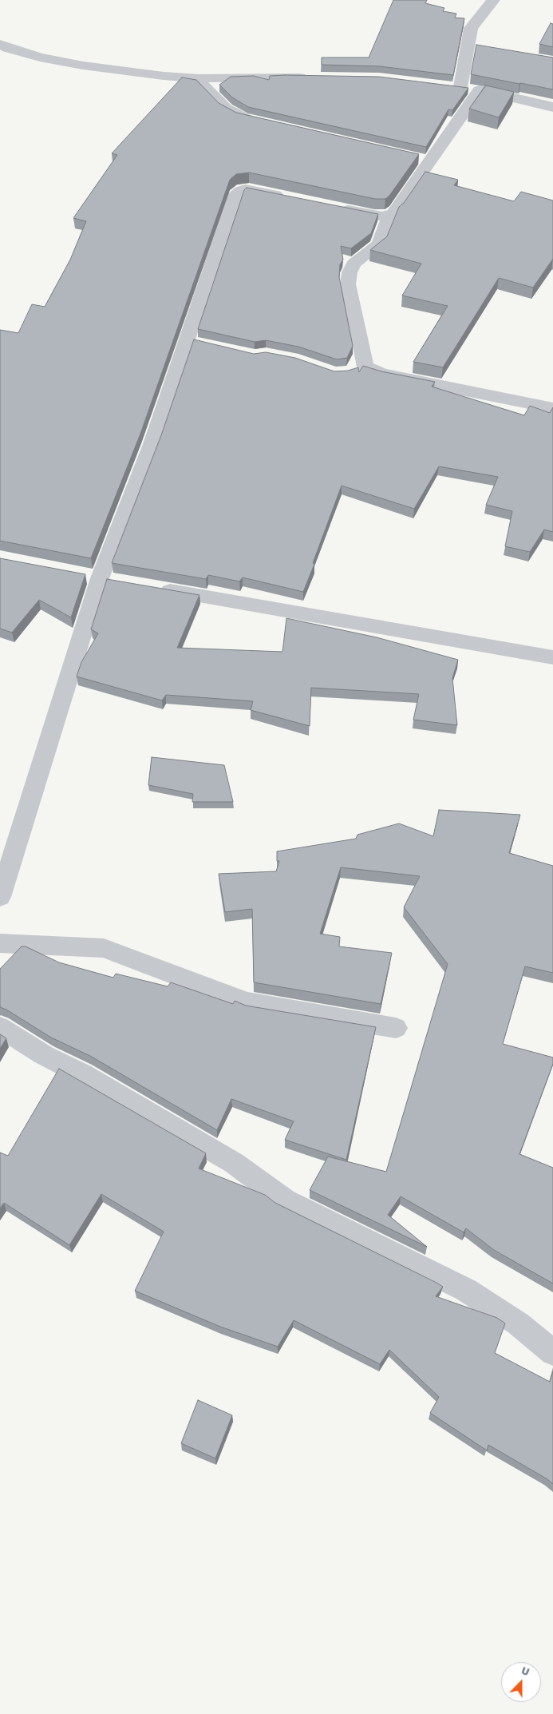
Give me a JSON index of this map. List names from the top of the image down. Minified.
{"north":"top"}
